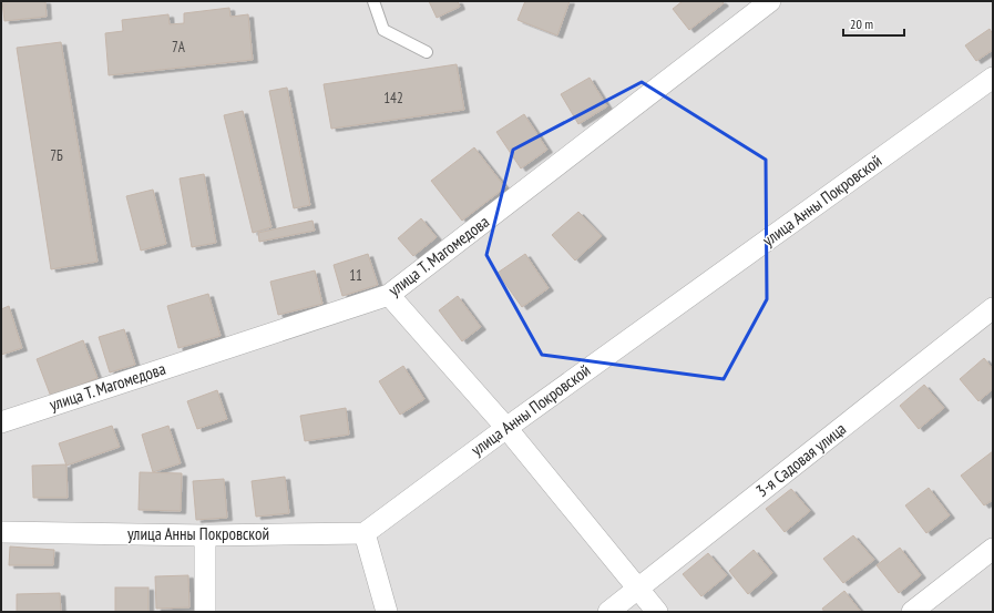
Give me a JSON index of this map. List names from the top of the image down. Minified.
{"streets":{"street":["улица Анны Покровской","улица Т. Магомедова","3-я Садовая улица"]},"house_numbers":["7А","142","7Б","11"],"scale_bar":"20 m"}
